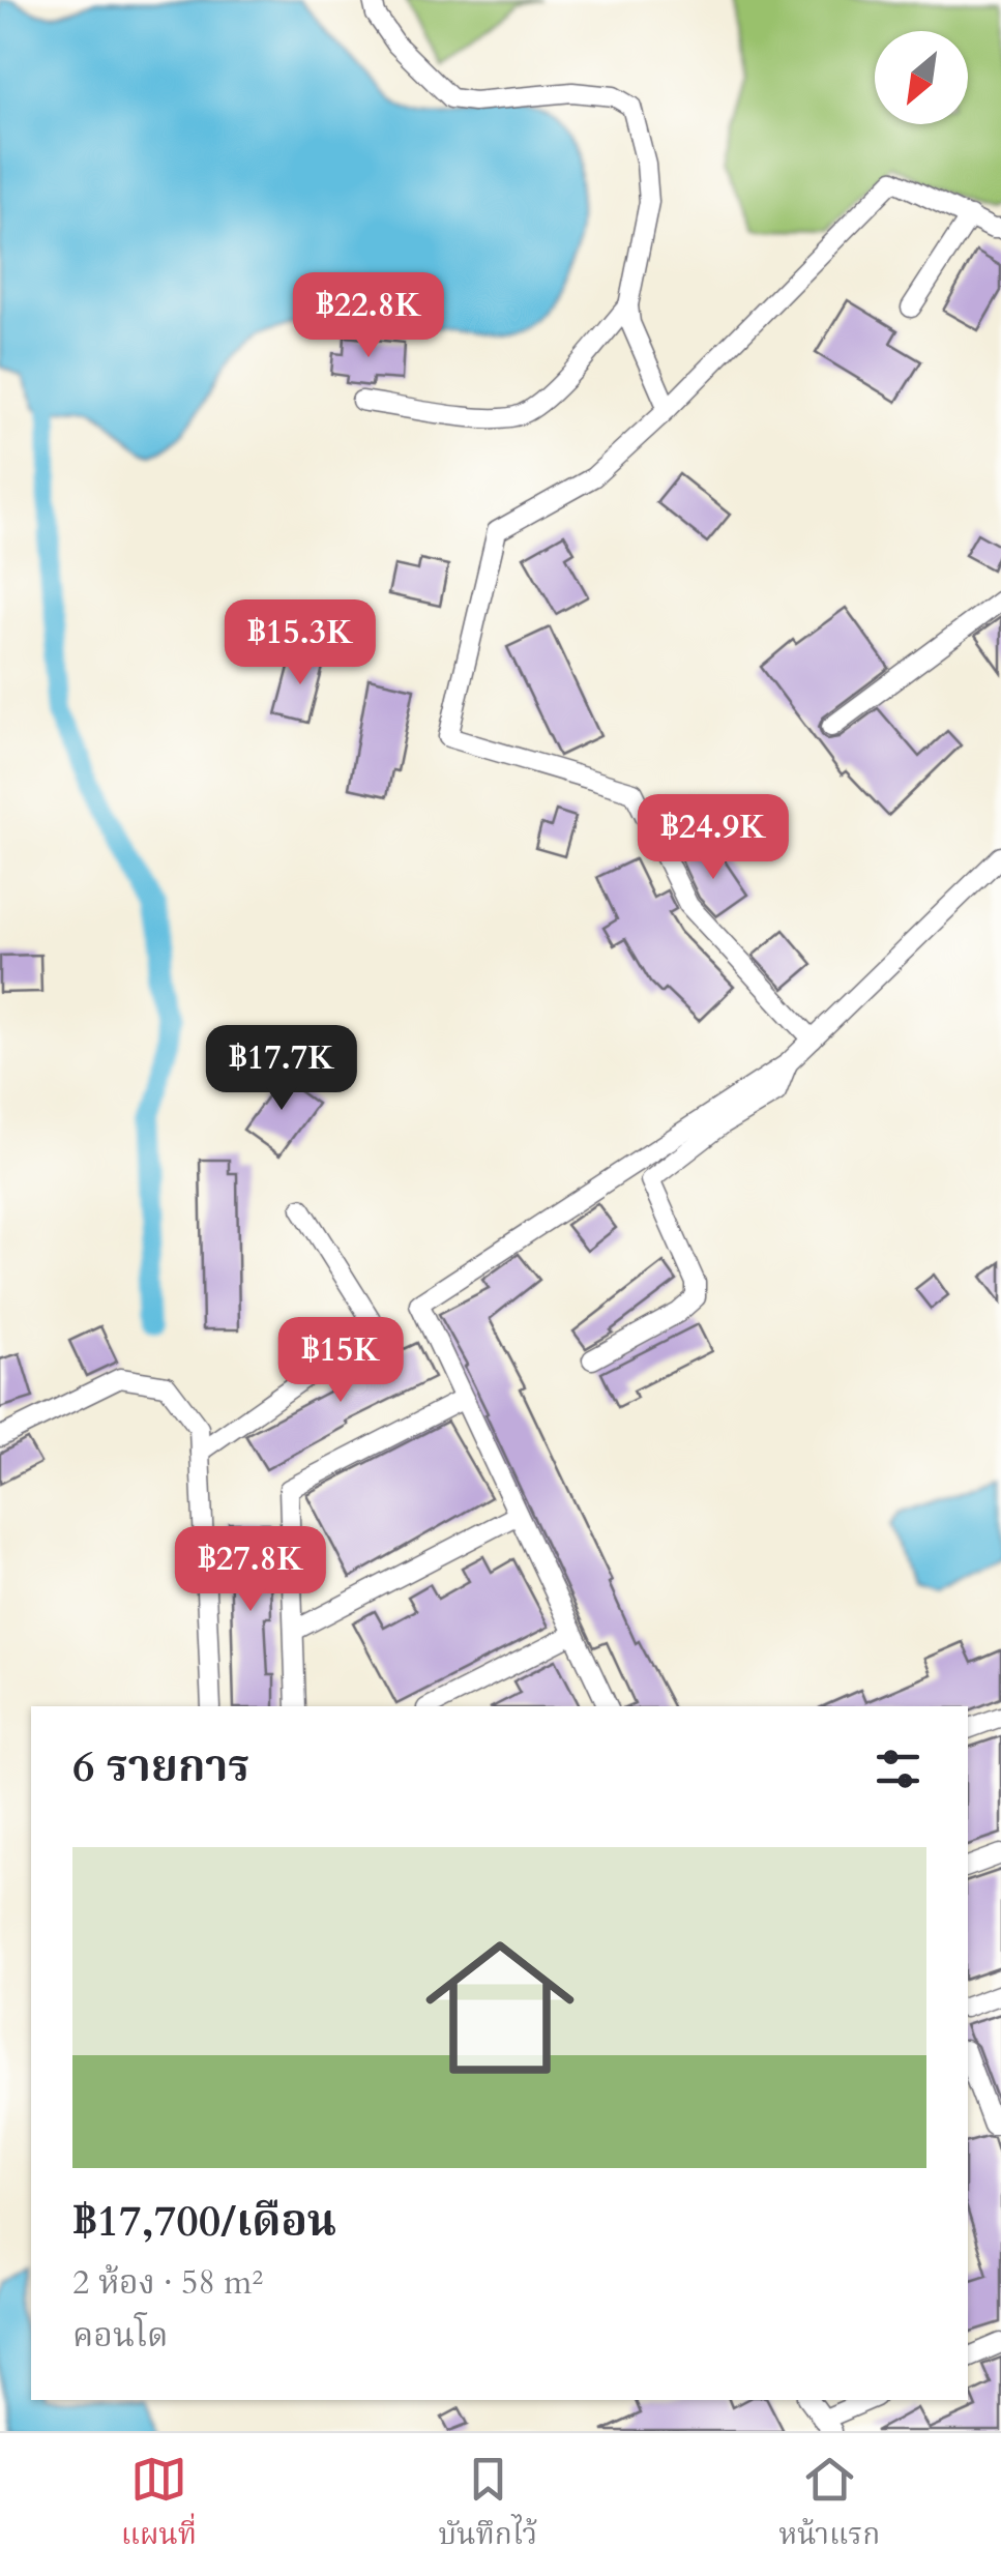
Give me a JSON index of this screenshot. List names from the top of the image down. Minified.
{"north":"bottom left","page":{"price":["฿22.8K","฿15.3K","฿24.9K","฿17.7K","฿15K","฿27.8K"],"heading":"6 รายการ","list":[{"name":"฿17,700/เดือน","note":"2 ห้อง · 58 m² · คอนโด"}],"tabs":["แผนที่","บันทึกไว้","หน้าแรก"]}}
